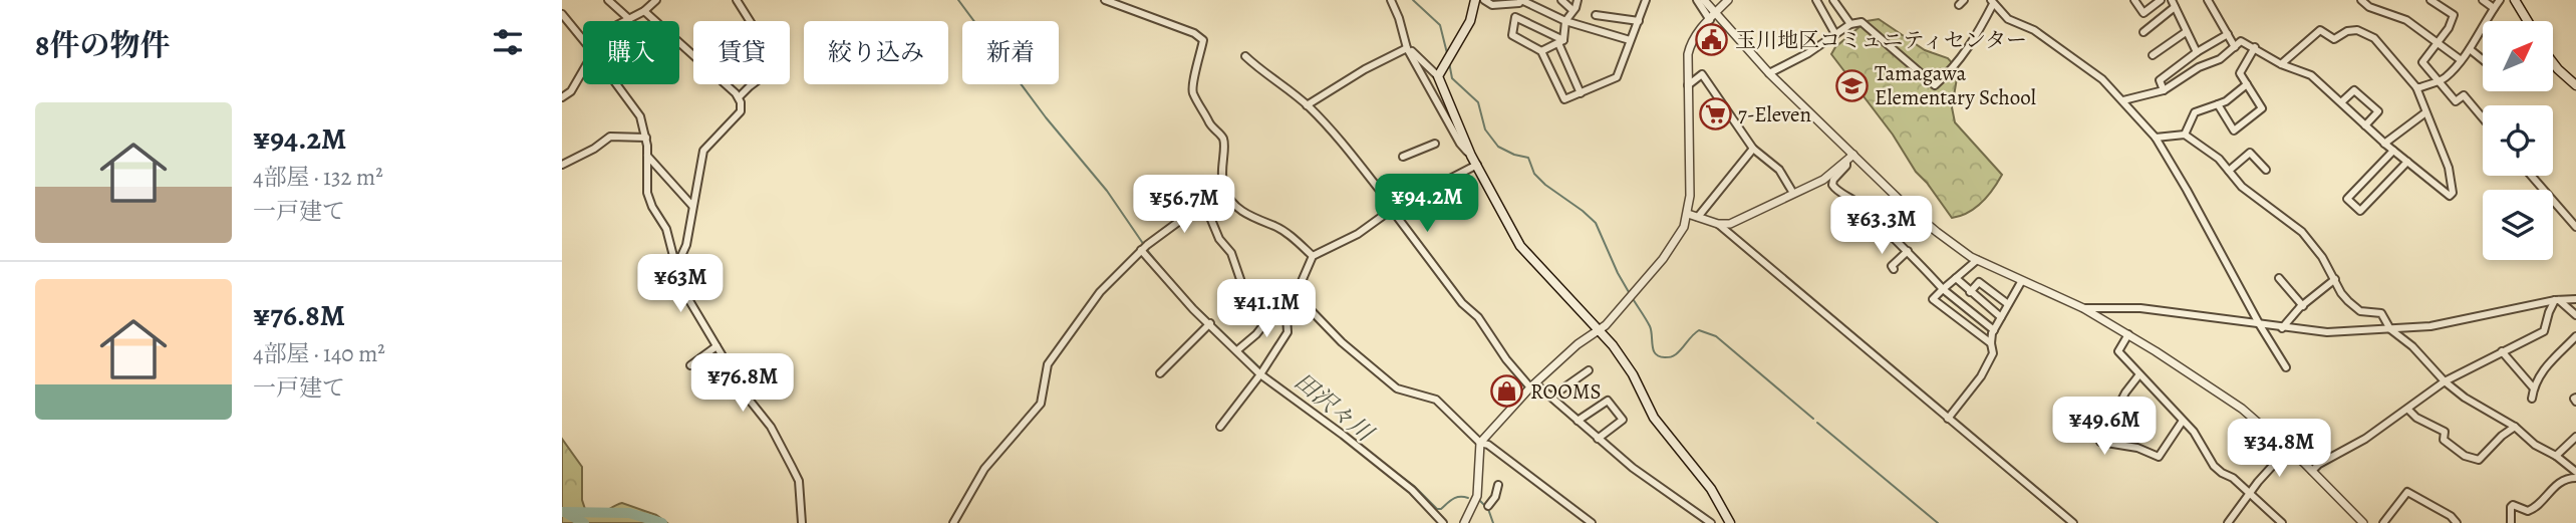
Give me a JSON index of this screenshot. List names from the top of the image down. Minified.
{"water":["田沢々川"],"places":{"public building":["玉川地区コミュニティセンター"],"school or university":["Tamagawa Elementary School"],"supermarket":["7-Eleven"],"shop":["ROOMS"]},"north":"top right","page":{"heading":"8件の物件","chip":["購入","賃貸","絞り込み","新着"],"list":[{"name":"¥94.2M","note":"4部屋 · 132 m² · 一戸建て"},{"name":"¥76.8M","note":"4部屋 · 140 m² · 一戸建て"}],"price":["¥94.2M","¥56.7M","¥63.3M","¥63M","¥41.1M","¥76.8M","¥49.6M","¥34.8M"]}}
